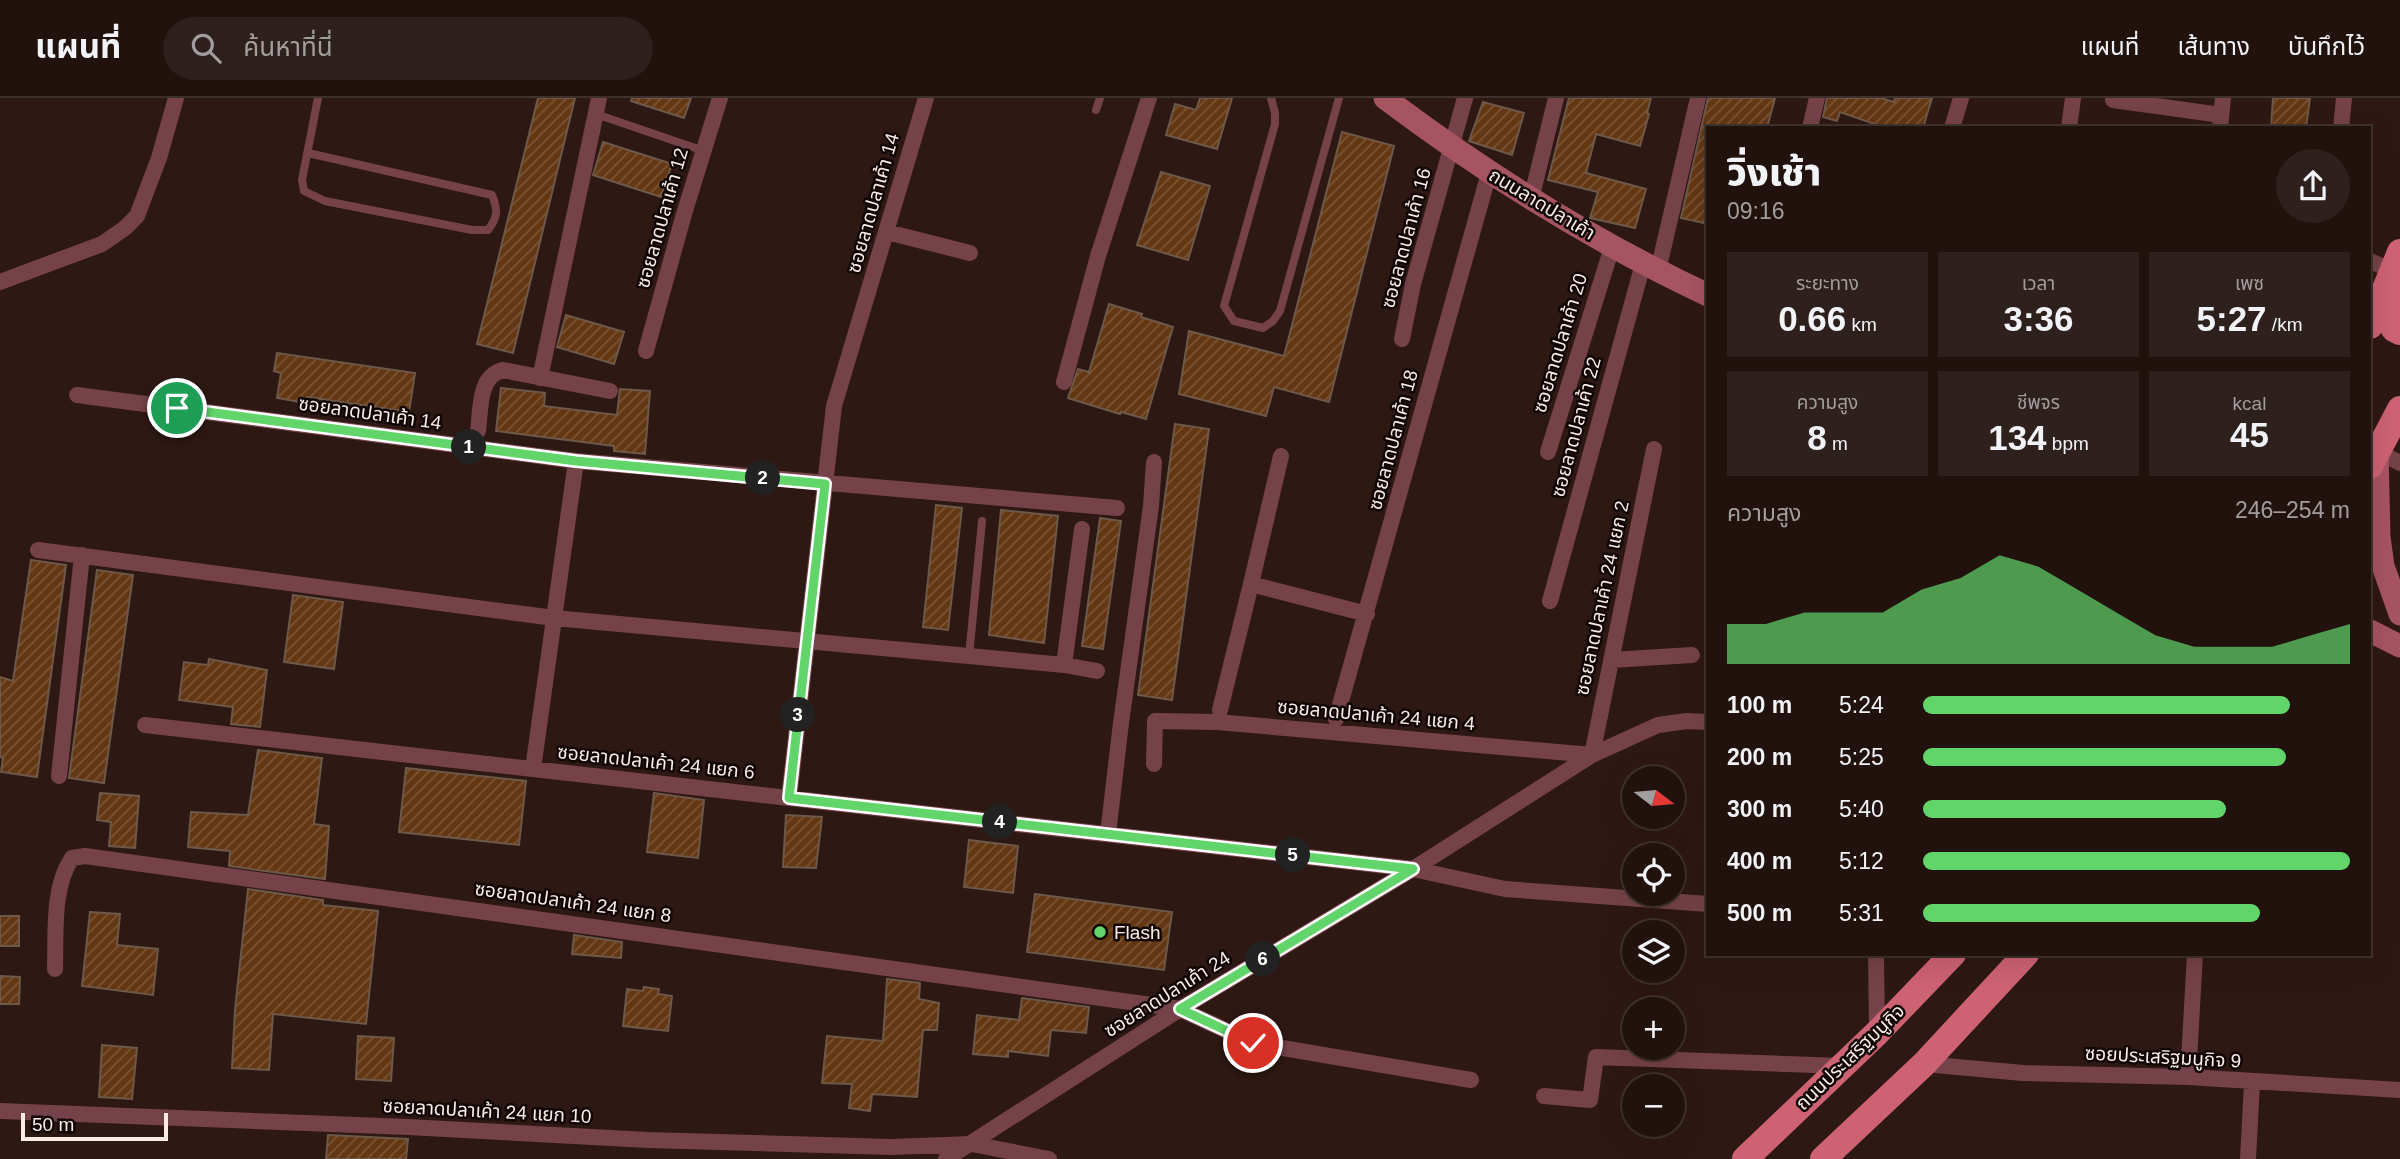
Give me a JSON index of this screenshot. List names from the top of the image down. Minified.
{"streets":{"main road":["ถนนลาดปลาเค้า","ถนนประเสริฐมนูกิจ"],"street":["ซอยลาดปลาเค้า 14","ซอยลาดปลาเค้า 12","ซอยลาดปลาเค้า 16","ซอยลาดปลาเค้า 20","ซอยลาดปลาเค้า 22","ซอยลาดปลาเค้า 18","ซอยลาดปลาเค้า 24 แยก 2","ซอยลาดปลาเค้า 24 แยก 4","ซอยลาดปลาเค้า 24 แยก 6","ซอยลาดปลาเค้า 24 แยก 8","ซอยลาดปลาเค้า 24","ซอยประเสริฐมนูกิจ 9","ซอยลาดปลาเค้า 24 แยก 10"]},"crossings":[["ซอยลาดปลาเค้า 14","ซอยลาดปลาเค้า 24 แยก 6"],["ถนนลาดปลาเค้า","ซอยลาดปลาเค้า 16"],["ถนนลาดปลาเค้า","ซอยลาดปลาเค้า 20"],["ถนนลาดปลาเค้า","ซอยลาดปลาเค้า 22"],["ถนนลาดปลาเค้า","ซอยลาดปลาเค้า 18"],["ซอยลาดปลาเค้า 24 แยก 2","ซอยลาดปลาเค้า 24 แยก 4"],["ซอยลาดปลาเค้า 24 แยก 2","ซอยลาดปลาเค้า 24"],["ซอยลาดปลาเค้า 24 แยก 4","ซอยลาดปลาเค้า 24"],["ซอยลาดปลาเค้า 24 แยก 6","ซอยลาดปลาเค้า 24"],["ซอยลาดปลาเค้า 24 แยก 8","ซอยลาดปลาเค้า 24"],["ซอยลาดปลาเค้า 24","ซอยลาดปลาเค้า 24 แยก 10"]],"places":["Flash"],"scale_bar":"50 m","north":"right","page":{"header":"แผนที่","search":"ค้นหาที่นี่","nav":["แผนที่","เส้นทาง","บันทึกไว้"],"heading":["วิ่งเช้า","09:16"],"stats":[["ระยะทาง","0.66 km"],["เวลา","3:36"],["เพซ","5:27 /km"],["ความสูง","8 m"],["ชีพจร","134 bpm"],["kcal","45"]],"pins":["1","2","3","4","5","6"],"chart":["ความสูง","246–254 m"],"list":[{"name":"100 m","note":"5:24"},{"name":"200 m","note":"5:25"},{"name":"300 m","note":"5:40"},{"name":"400 m","note":"5:12"},{"name":"500 m","note":"5:31"}],"map_buttons":["+","−"],"scale":"50 m"}}
